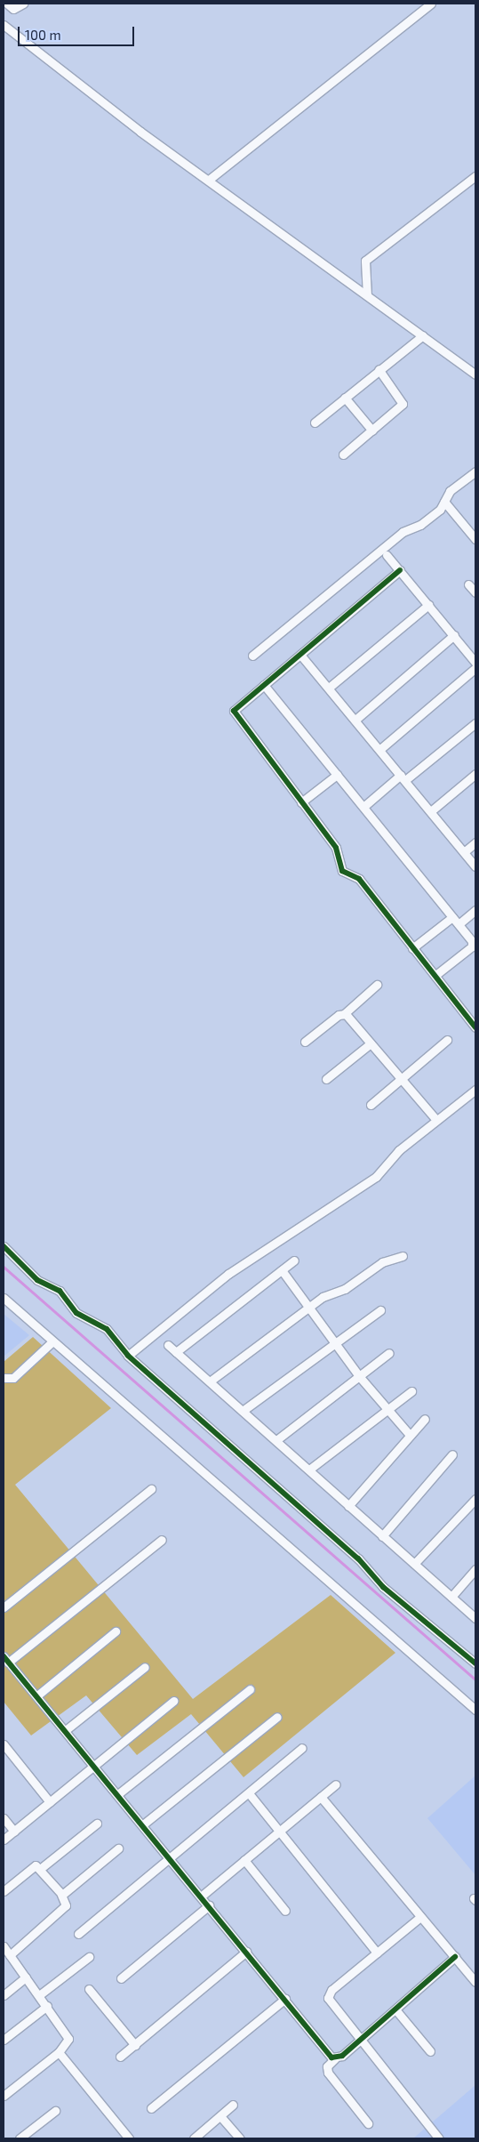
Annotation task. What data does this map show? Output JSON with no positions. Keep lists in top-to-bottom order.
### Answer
{
  "scale_bar": "100 m"
}
